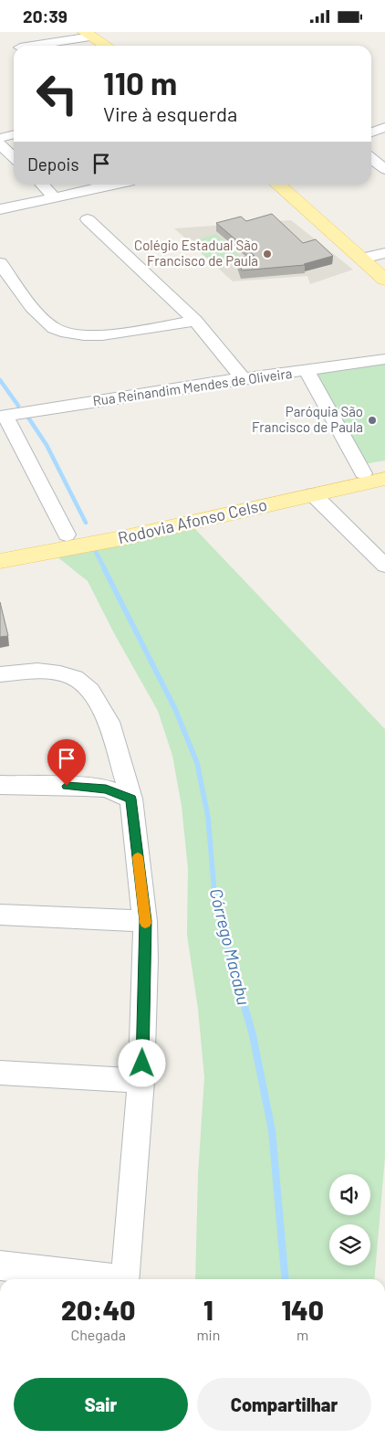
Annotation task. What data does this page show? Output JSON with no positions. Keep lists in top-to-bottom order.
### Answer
{
  "streets": {
    "main road": ["Rodovia Afonso Celso"],
    "street": ["Rua Reinandim Mendes de Oliveira"]
  },
  "water": ["Córrego Macabu"],
  "places": ["Colégio Estadual São Francisco de Paula", "Paróquia São Francisco de Paula"],
  "page": {
    "status": "20:39",
    "turn": ["110 m", "Vire à esquerda"],
    "then": "Depois",
    "eta": [
      "20:40",
      "Chegada",
      "1",
      "min",
      "140",
      "m"
    ],
    "buttons": ["Sair", "Compartilhar"]
  }
}
